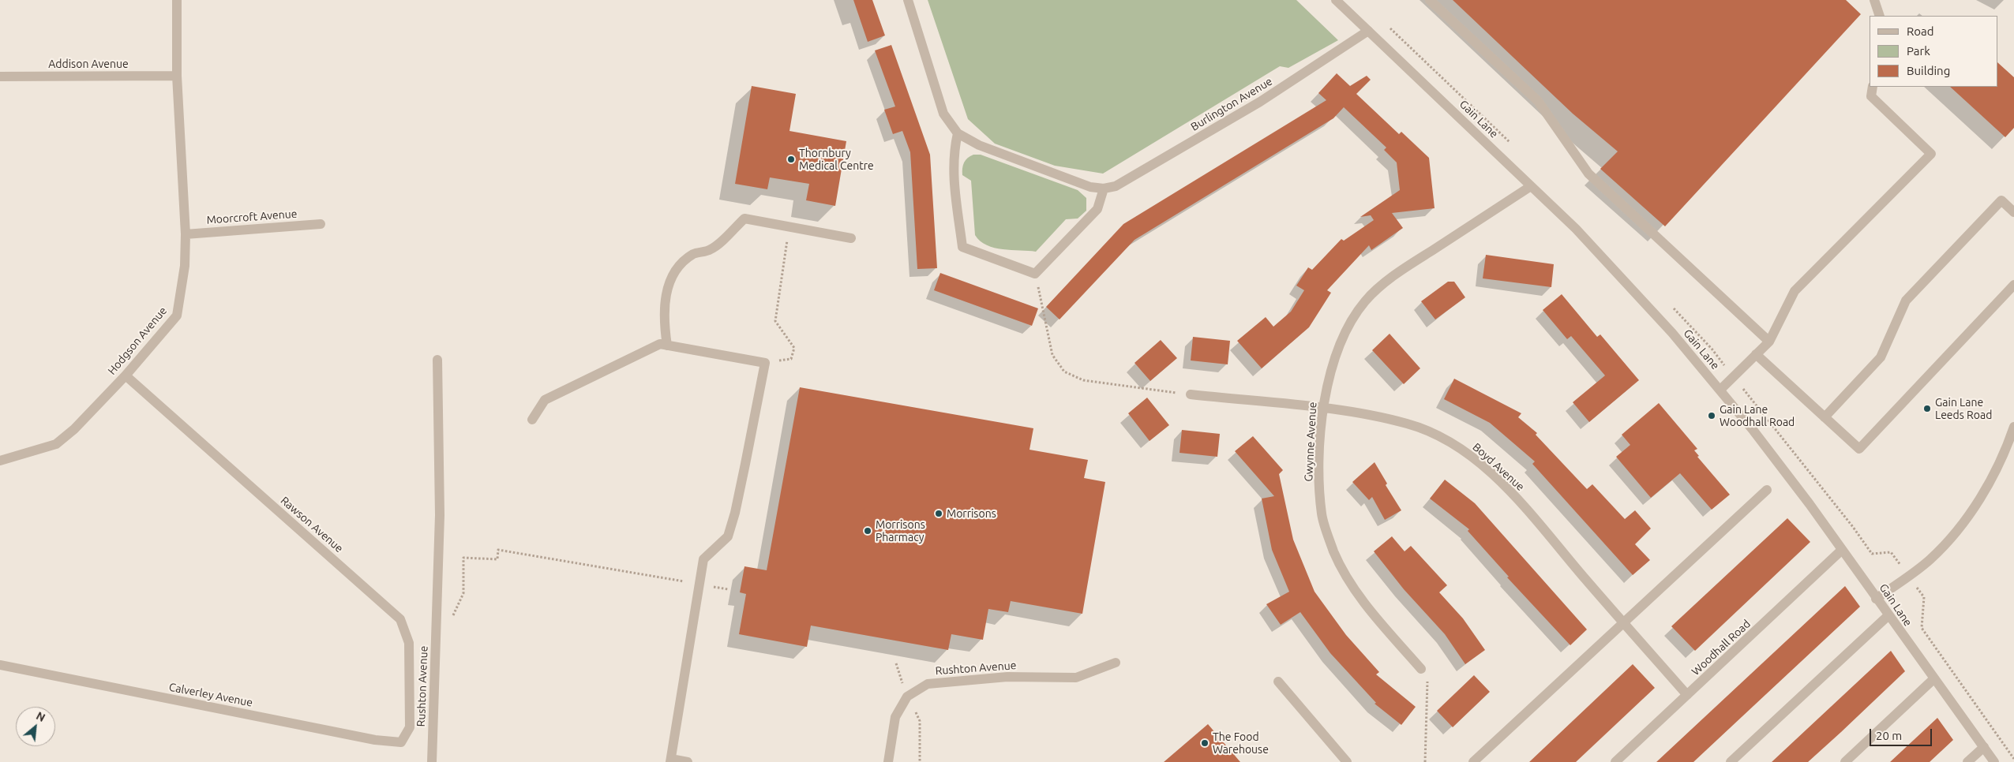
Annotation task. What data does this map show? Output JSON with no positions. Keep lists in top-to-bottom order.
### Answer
{
  "streets": {
    "street": [
      "Addison Avenue",
      "Burlington Avenue",
      "Gain Lane",
      "Moorcroft Avenue",
      "Hodgson Avenue",
      "Gwynne Avenue",
      "Boyd Avenue",
      "Rawson Avenue",
      "Woodhall Road",
      "Rushton Avenue",
      "Calverley Avenue"
    ]
  },
  "crossings": [
    ["Addison Avenue", "Hodgson Avenue"],
    ["Burlington Avenue", "Gain Lane"],
    ["Gain Lane", "Gwynne Avenue"],
    ["Gain Lane", "Woodhall Road"],
    ["Moorcroft Avenue", "Hodgson Avenue"],
    ["Hodgson Avenue", "Rawson Avenue"],
    ["Gwynne Avenue", "Boyd Avenue"],
    ["Boyd Avenue", "Woodhall Road"],
    ["Rawson Avenue", "Calverley Avenue"]
  ],
  "places": [
    "Thornbury Medical Centre",
    "Gain Lane Leeds Road",
    "Gain Lane Woodhall Road",
    "Morrisons",
    "Morrisons Pharmacy",
    "The Food Warehouse"
  ],
  "legend": ["Road", "Park", "Building"],
  "scale_bar": "20 m",
  "north": "top right"
}
